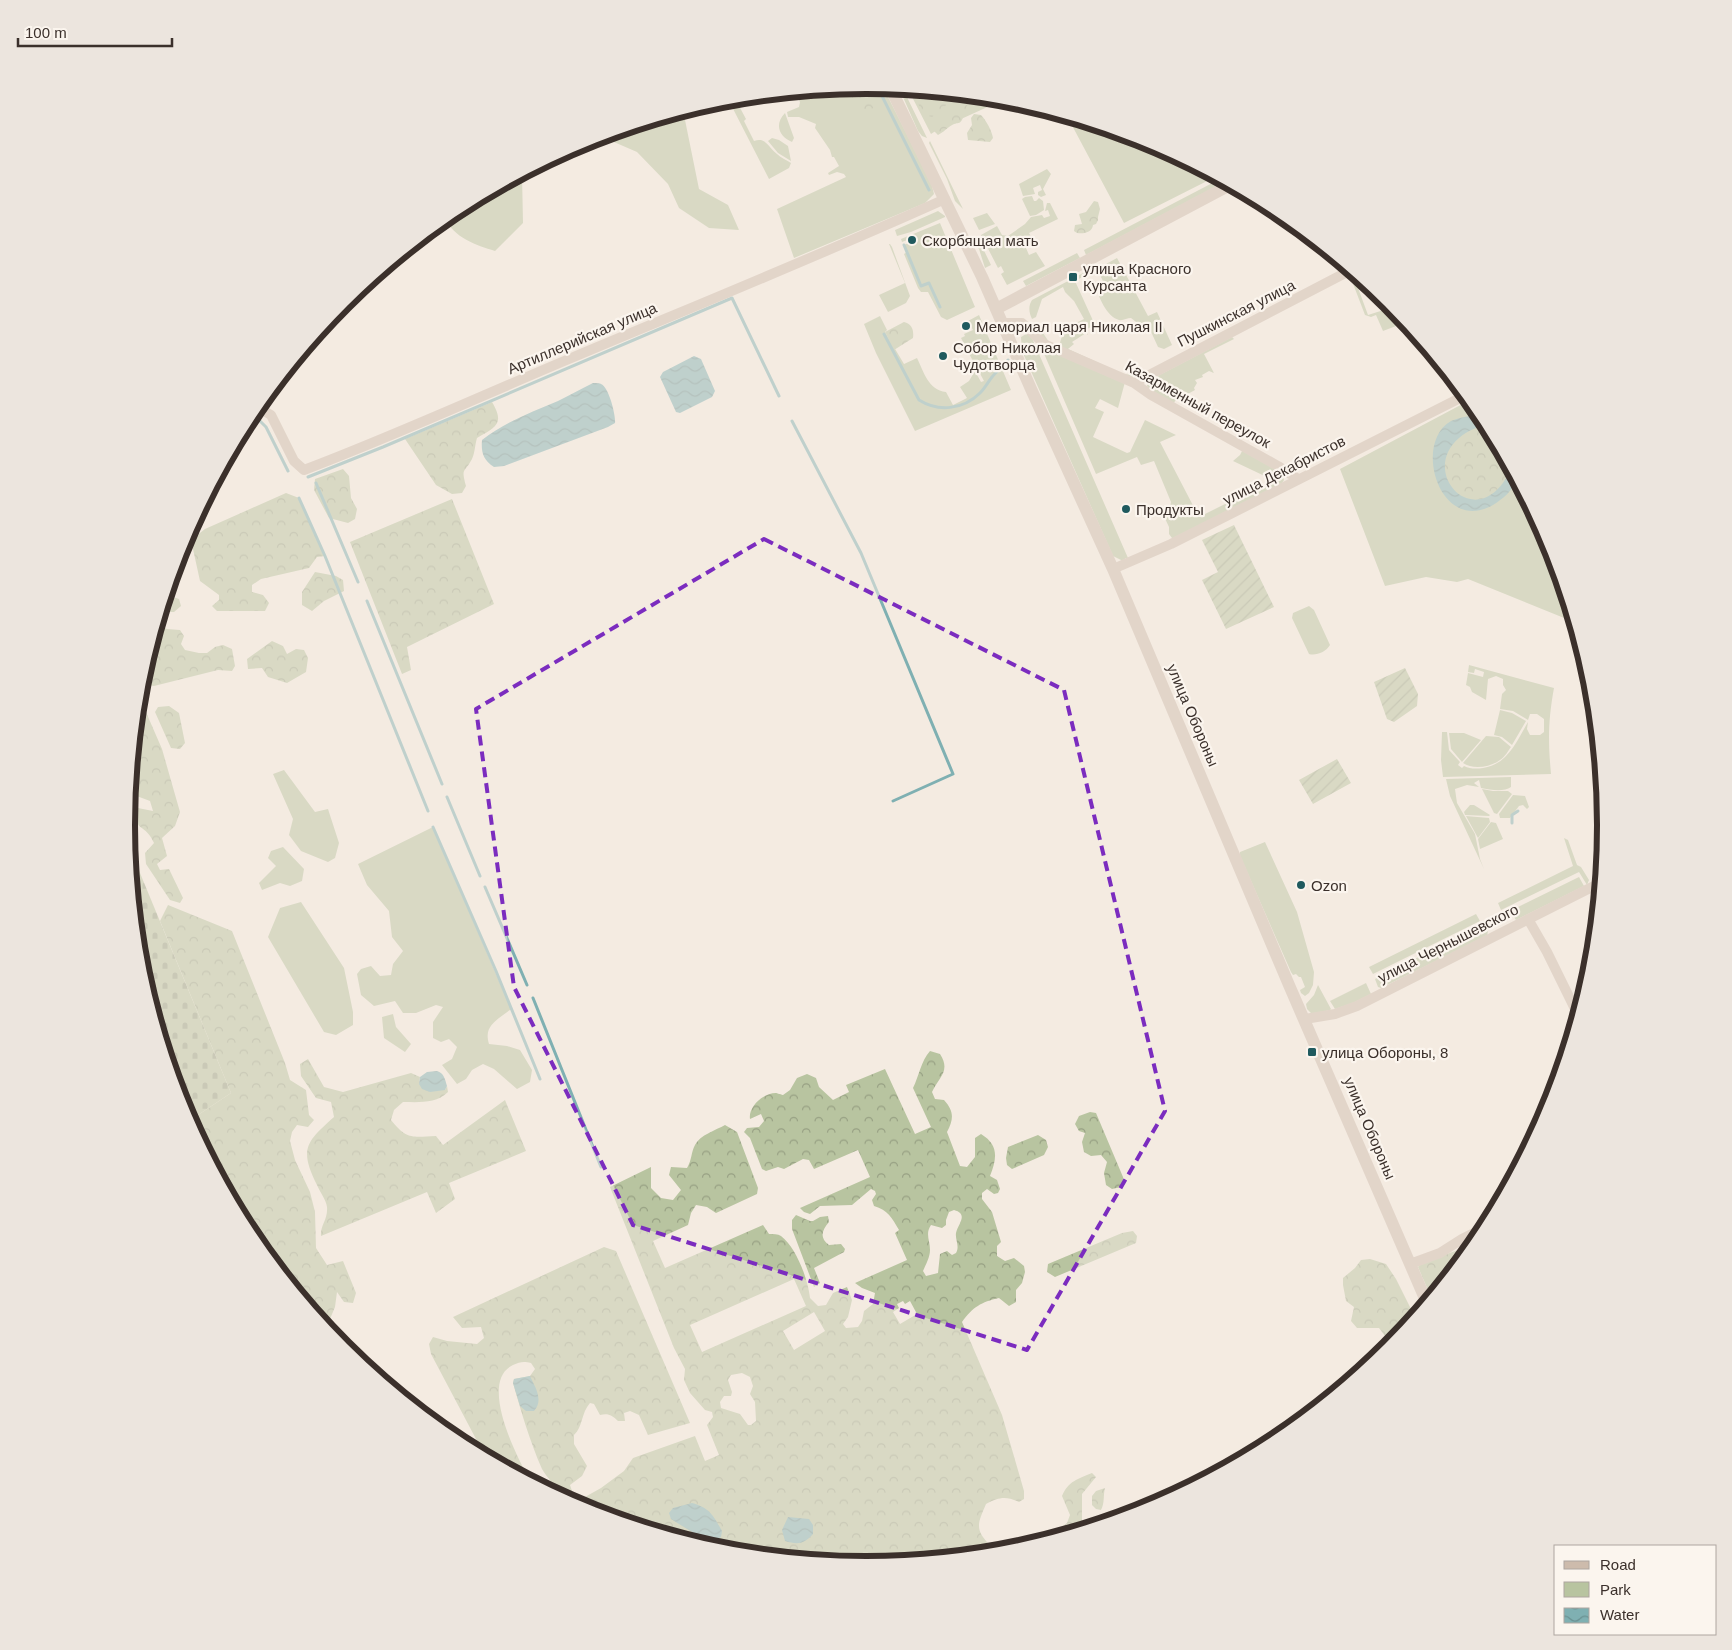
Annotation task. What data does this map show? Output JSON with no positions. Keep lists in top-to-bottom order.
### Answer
{
  "streets": {
    "street": [
      "Пушкинская улица",
      "Артиллерийская улица",
      "Казарменный переулок",
      "улица Декабристов",
      "улица Обороны",
      "улица Чернышевского"
    ]
  },
  "crossings": [
    ["Пушкинская улица", "Казарменный переулок"],
    ["Артиллерийская улица", "улица Обороны"],
    ["Казарменный переулок", "улица Декабристов"],
    ["Казарменный переулок", "улица Обороны"],
    ["улица Декабристов", "улица Обороны"],
    ["улица Обороны", "улица Чернышевского"]
  ],
  "places": {
    "other": [
      "Скорбящая мать",
      "Мемориал царя Николая II",
      "Собор Николая Чудотворца",
      "Продукты",
      "Ozon"
    ],
    "transit": ["улица Красного Курсанта", "улица Обороны, 8"]
  },
  "legend": ["Road", "Park", "Water"],
  "scale_bar": "100 m"
}
